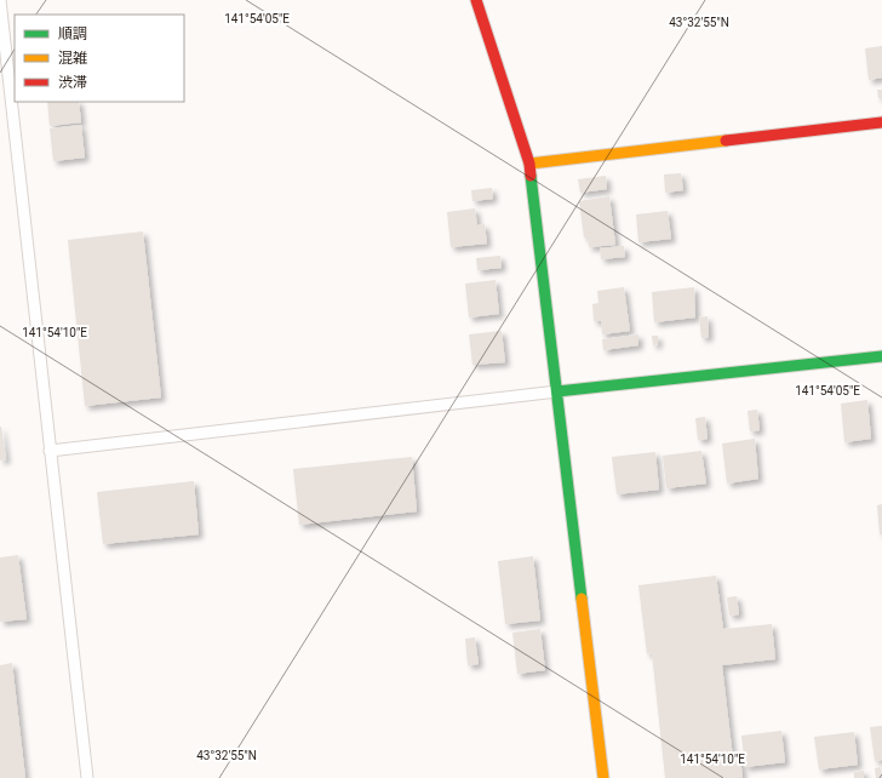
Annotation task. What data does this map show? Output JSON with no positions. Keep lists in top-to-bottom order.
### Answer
{
  "legend": ["順調", "混雑", "渋滞"],
  "coordinates": ["141°54'05\"E", "43°32'55\"N", "141°54'10\"E"]
}
